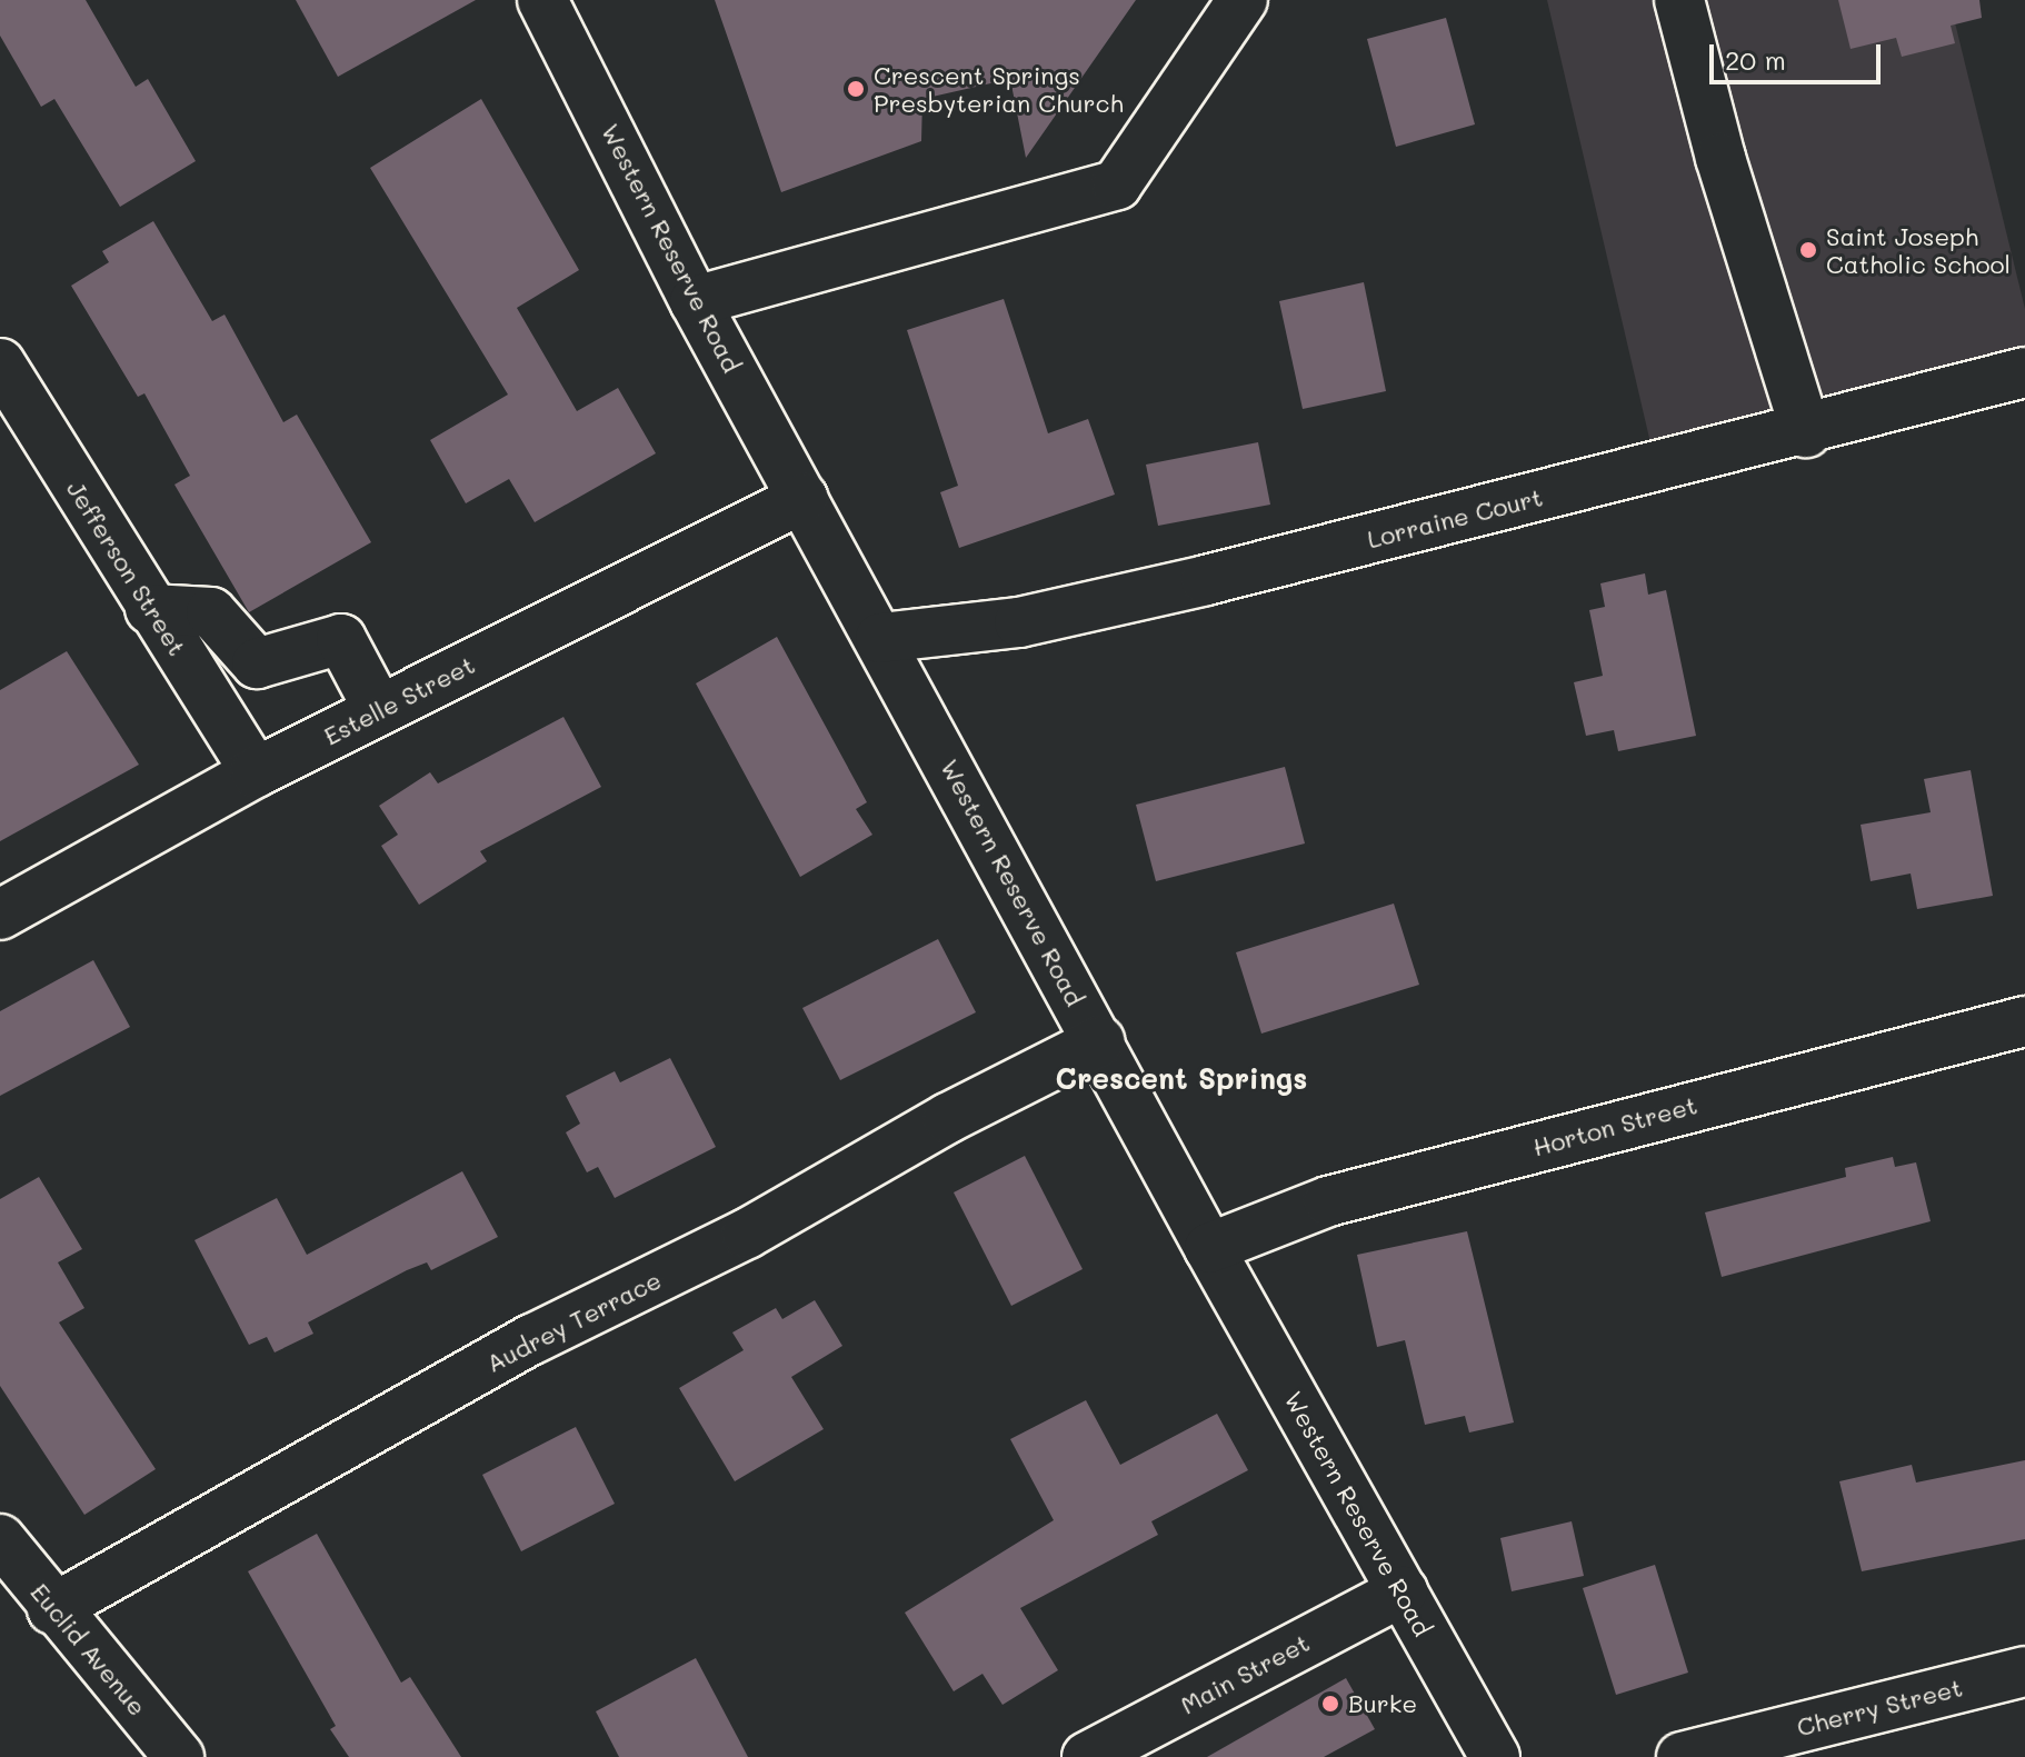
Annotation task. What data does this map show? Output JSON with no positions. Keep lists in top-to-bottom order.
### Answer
{
  "streets": {
    "street": [
      "Western Reserve Road",
      "Lorraine Court",
      "Jefferson Street",
      "Estelle Street",
      "Horton Street",
      "Audrey Terrace",
      "Euclid Avenue",
      "Main Street",
      "Cherry Street"
    ]
  },
  "crossings": [
    ["Western Reserve Road", "Lorraine Court"],
    ["Western Reserve Road", "Estelle Street"],
    ["Western Reserve Road", "Horton Street"],
    ["Western Reserve Road", "Audrey Terrace"],
    ["Western Reserve Road", "Main Street"],
    ["Jefferson Street", "Estelle Street"],
    ["Audrey Terrace", "Euclid Avenue"]
  ],
  "districts": ["Crescent Springs"],
  "places": ["Crescent Springs Presbyterian Church", "Saint Joseph Catholic School", "Burke"],
  "scale_bar": "20 m"
}
